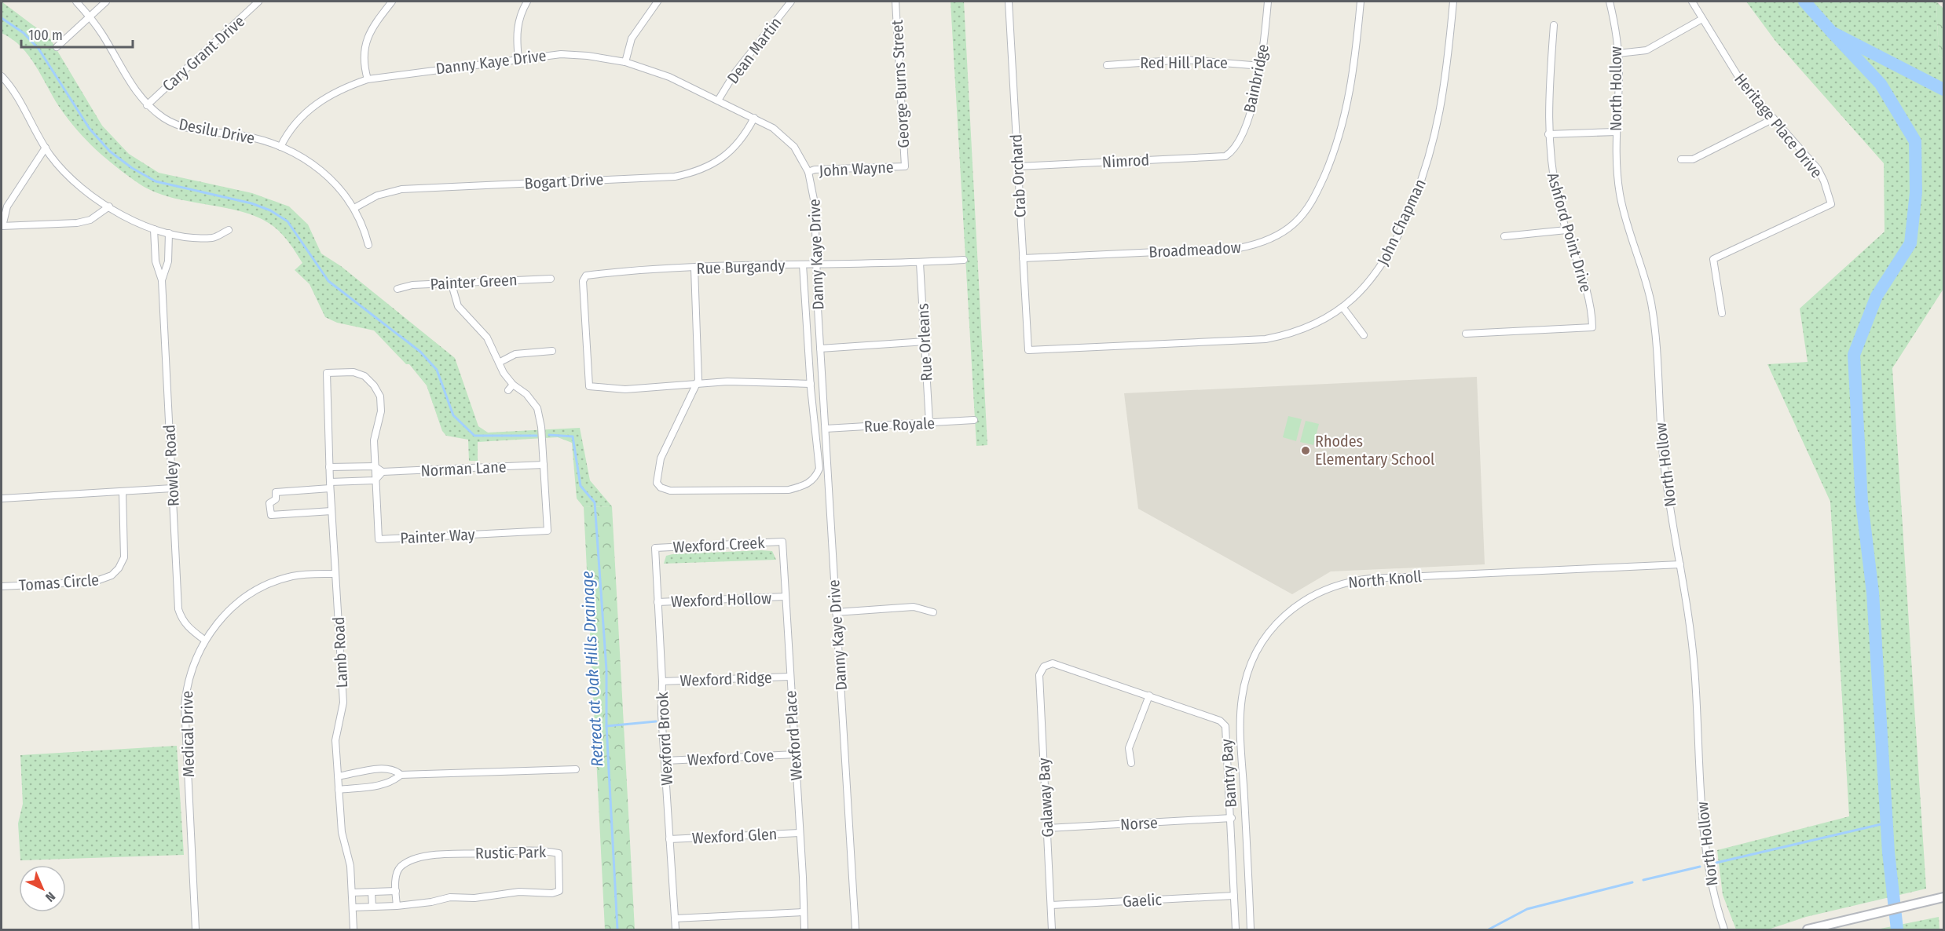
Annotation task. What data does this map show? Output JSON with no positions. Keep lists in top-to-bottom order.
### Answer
{
  "streets": {
    "street": [
      "Dean Martin",
      "Cary Grant Drive",
      "Danny Kaye Drive",
      "Red Hill Place",
      "Bainbridge",
      "George Burns Street",
      "North Hollow",
      "Heritage Place Drive",
      "Desilu Drive",
      "Nimrod",
      "John Wayne",
      "Crab Orchard",
      "Bogart Drive",
      "John Chapman",
      "Ashford Point Drive",
      "Broadmeadow",
      "Rue Burgandy",
      "Painter Green",
      "Rue Orleans",
      "Rue Royale",
      "Rowley Road",
      "Norman Lane",
      "Painter Way",
      "Wexford Creek",
      "North Knoll",
      "Tomas Circle",
      "Wexford Hollow",
      "Lamb Road",
      "Wexford Ridge",
      "Medical Drive",
      "Wexford Place",
      "Wexford Brook",
      "Wexford Cove",
      "Bantry Bay",
      "Galaway Bay",
      "Norse",
      "Wexford Glen",
      "Rustic Park",
      "Gaelic"
    ]
  },
  "crossings": [
    ["Dean Martin", "Danny Kaye Drive"],
    ["Cary Grant Drive", "Desilu Drive"],
    ["Danny Kaye Drive", "Desilu Drive"],
    ["Danny Kaye Drive", "John Wayne"],
    ["Danny Kaye Drive", "Bogart Drive"],
    ["Danny Kaye Drive", "Rue Burgandy"],
    ["Danny Kaye Drive", "Rue Royale"],
    ["Red Hill Place", "Bainbridge"],
    ["Bainbridge", "Nimrod"],
    ["George Burns Street", "John Wayne"],
    ["North Hollow", "North Knoll"],
    ["Desilu Drive", "Bogart Drive"],
    ["Nimrod", "Crab Orchard"],
    ["Crab Orchard", "John Chapman"],
    ["Crab Orchard", "Broadmeadow"],
    ["Rue Burgandy", "Rue Orleans"],
    ["Painter Green", "Painter Way"],
    ["Rue Orleans", "Rue Royale"],
    ["Rowley Road", "Medical Drive"],
    ["Norman Lane", "Painter Way"],
    ["Painter Way", "Lamb Road"],
    ["Wexford Creek", "Wexford Place"],
    ["Wexford Creek", "Wexford Brook"],
    ["Wexford Hollow", "Wexford Place"],
    ["Wexford Hollow", "Wexford Brook"],
    ["Lamb Road", "Medical Drive"],
    ["Lamb Road", "Rustic Park"],
    ["Wexford Ridge", "Wexford Place"],
    ["Wexford Ridge", "Wexford Brook"],
    ["Wexford Place", "Wexford Cove"],
    ["Wexford Place", "Wexford Glen"],
    ["Wexford Brook", "Wexford Cove"],
    ["Wexford Brook", "Wexford Glen"],
    ["Bantry Bay", "Galaway Bay"],
    ["Bantry Bay", "Norse"],
    ["Bantry Bay", "Gaelic"],
    ["Galaway Bay", "Norse"],
    ["Galaway Bay", "Gaelic"]
  ],
  "water": ["Retreat at Oak Hills Drainage"],
  "places": ["Rhodes Elementary School"],
  "scale_bar": "100 m",
  "north": "bottom right"
}
